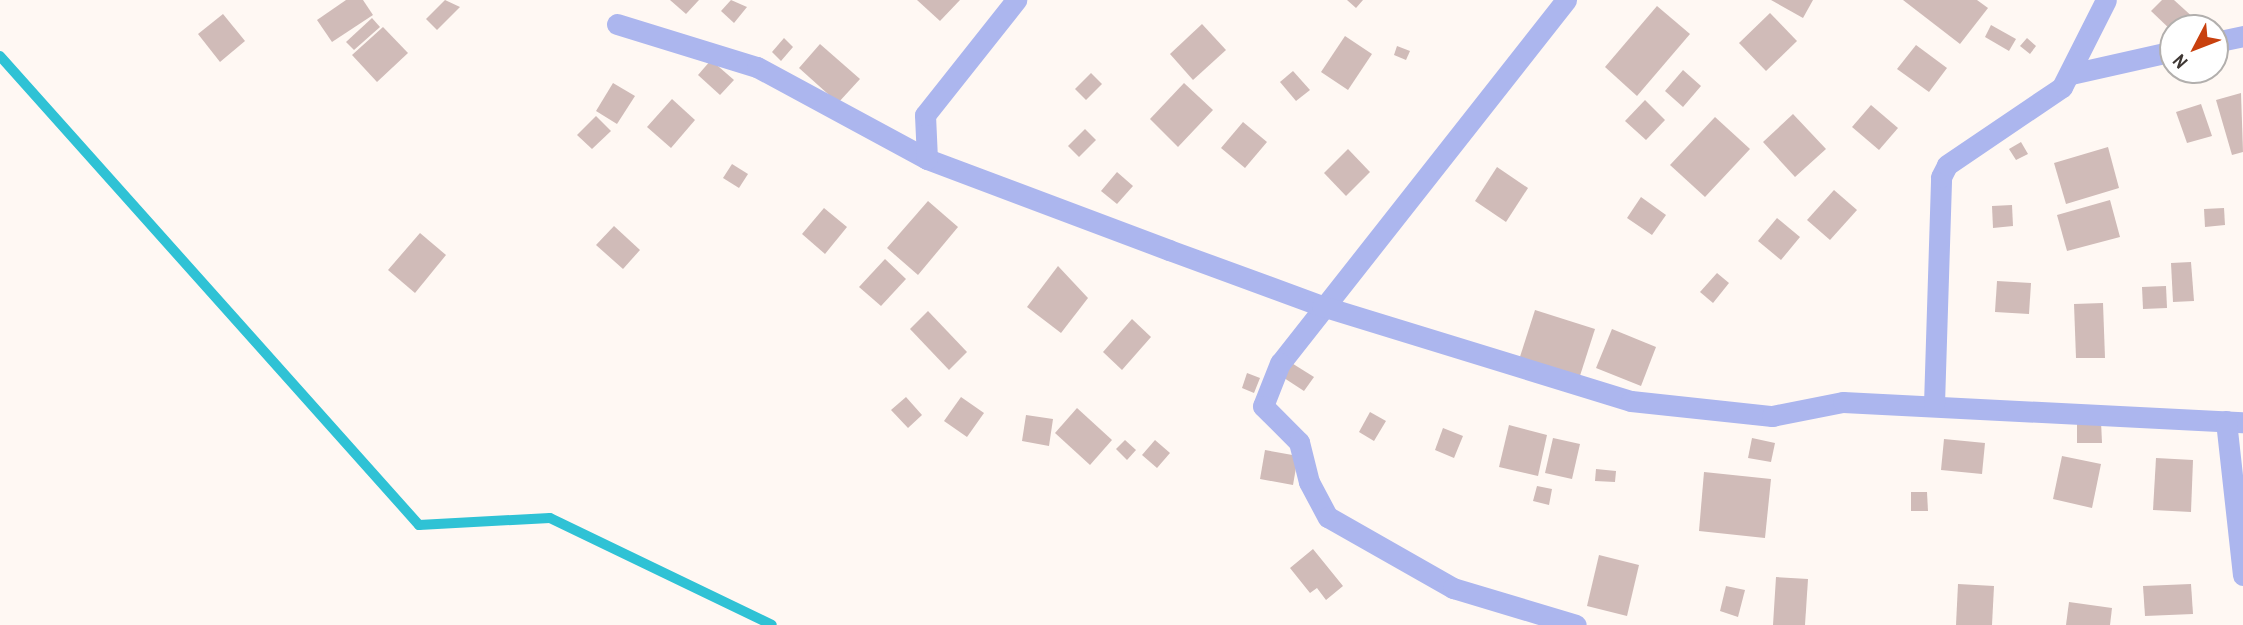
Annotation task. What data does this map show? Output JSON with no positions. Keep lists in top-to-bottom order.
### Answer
{
  "north": "bottom left"
}
